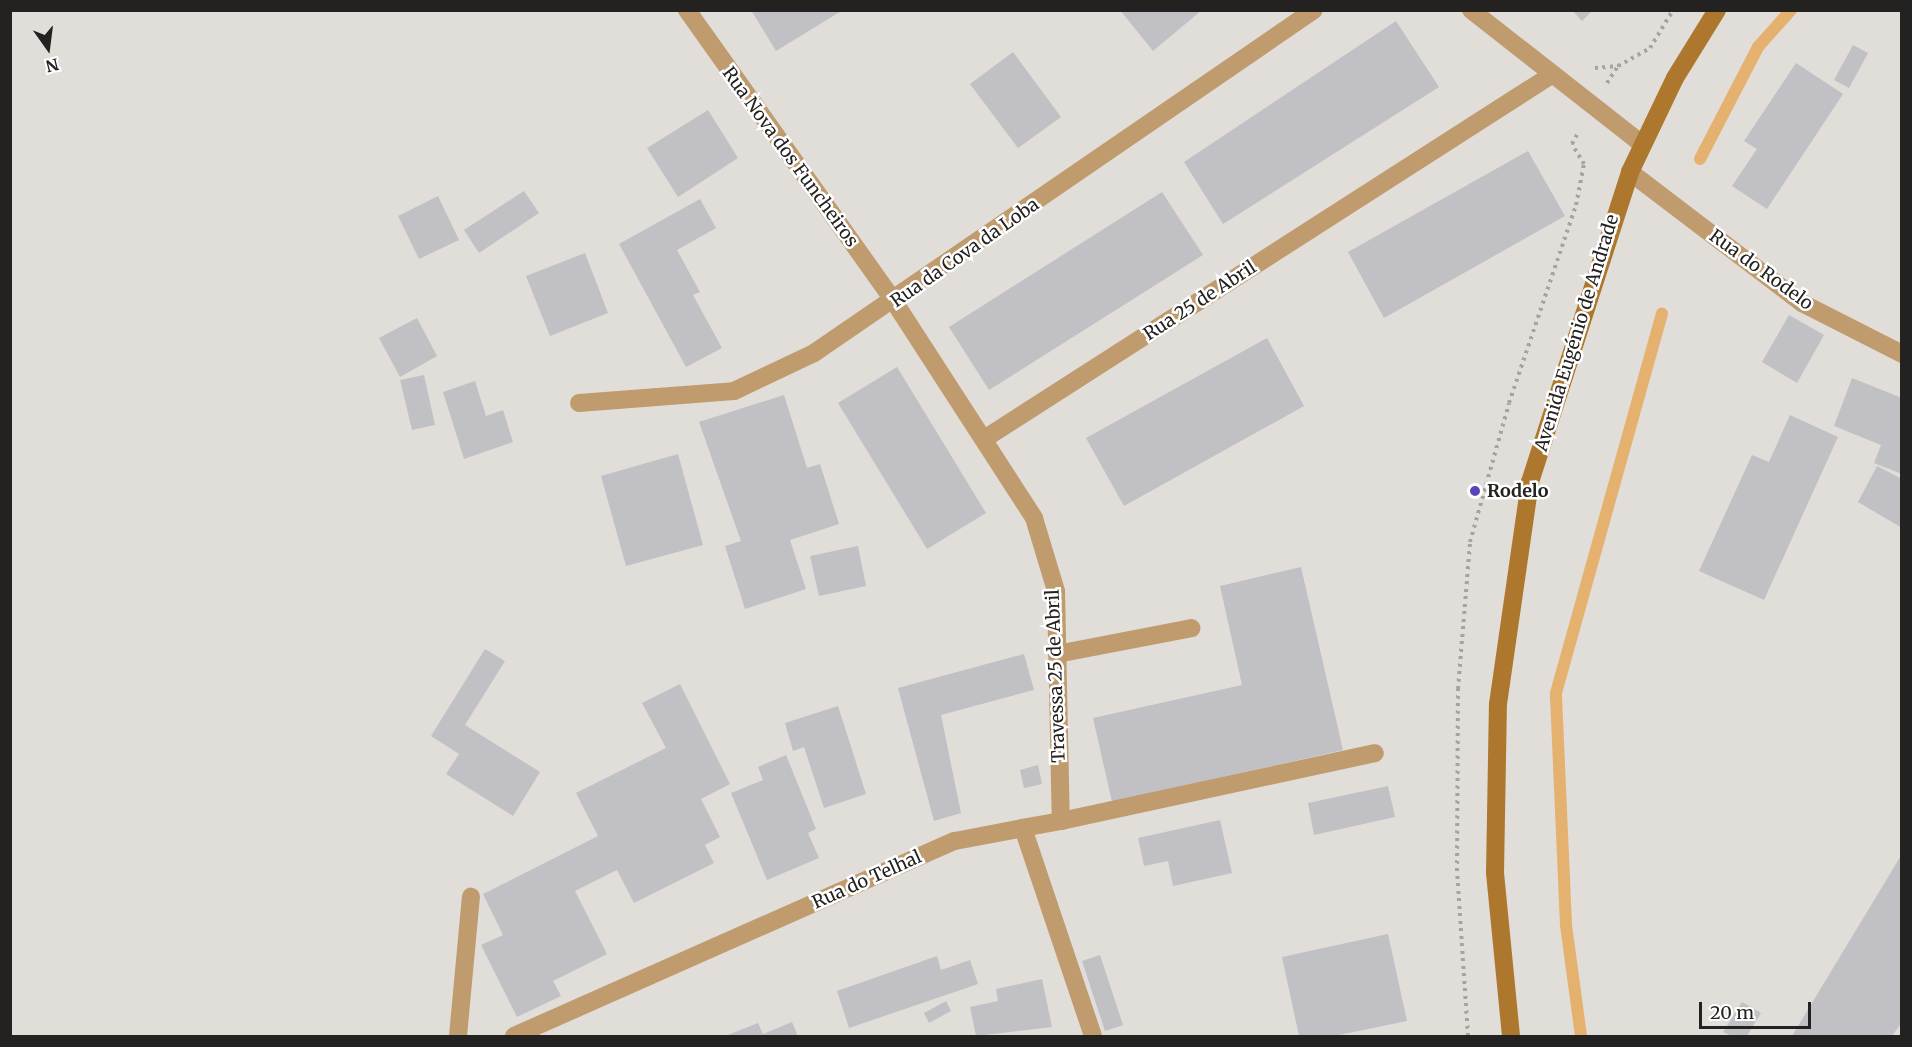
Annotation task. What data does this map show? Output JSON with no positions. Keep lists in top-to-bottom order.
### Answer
{
  "streets": {
    "main road": ["Avenida Eugénio de Andrade"],
    "street": [
      "Rua Nova dos Funcheiros",
      "Rua da Cova da Loba",
      "Rua do Rodelo",
      "Rua 25 de Abril",
      "Travessa 25 de Abril",
      "Rua do Telhal"
    ]
  },
  "crossings": [
    ["Rua Nova dos Funcheiros", "Rua da Cova da Loba"],
    ["Rua do Rodelo", "Avenida Eugénio de Andrade"],
    ["Rua 25 de Abril", "Travessa 25 de Abril"]
  ],
  "places": ["Rodelo"],
  "scale_bar": "20 m",
  "north": "bottom"
}
